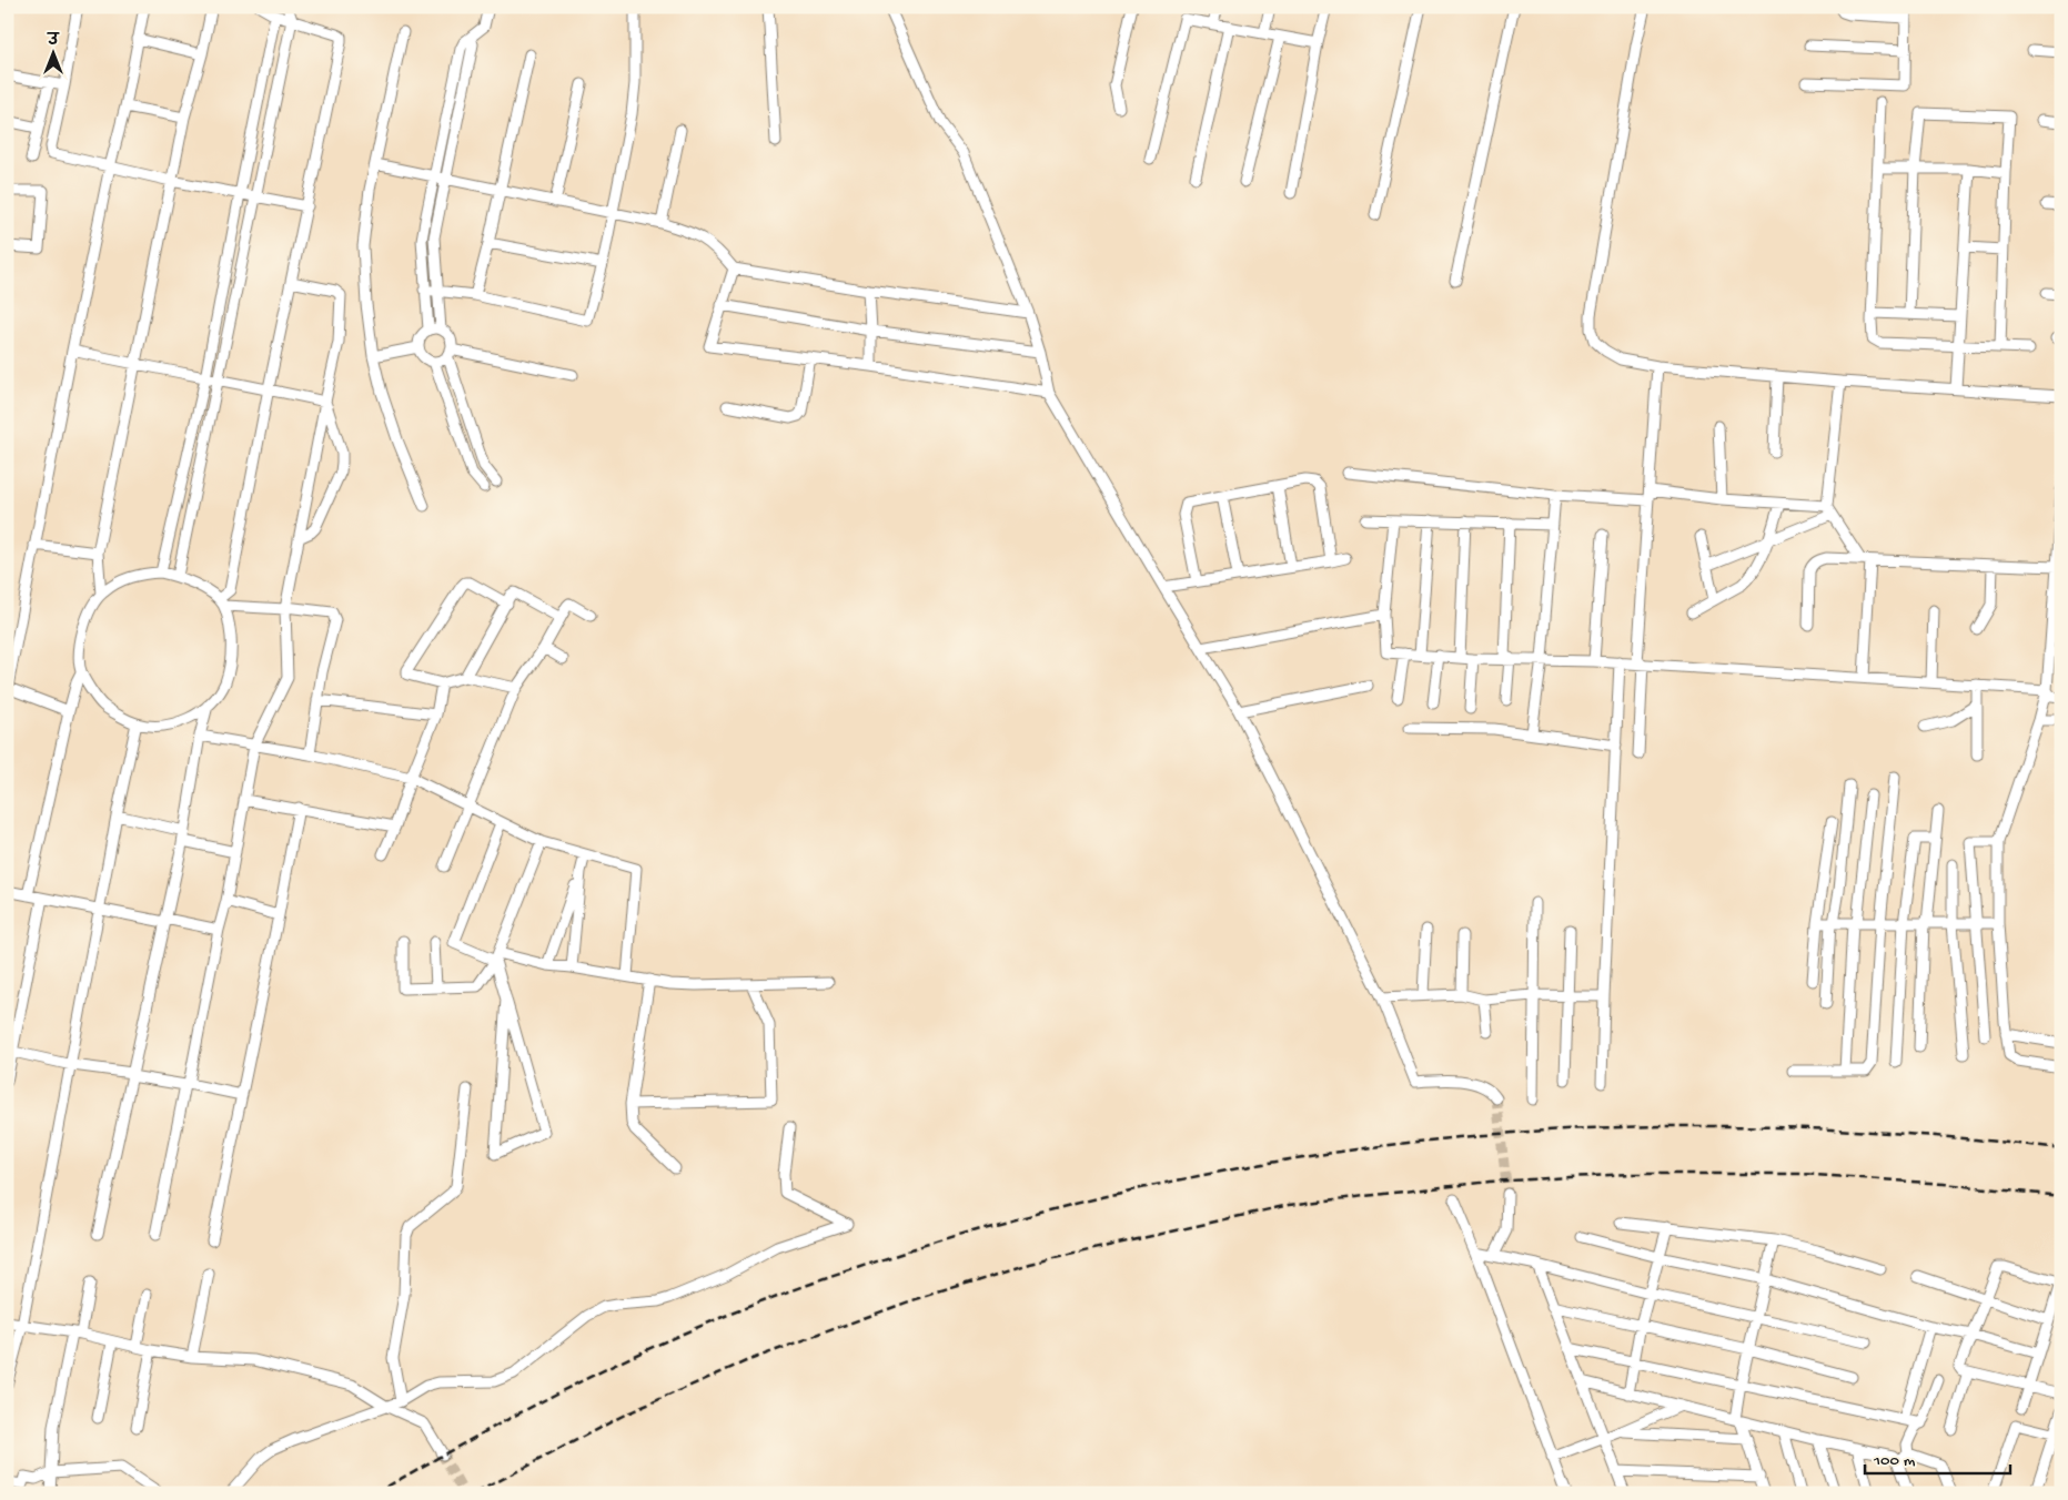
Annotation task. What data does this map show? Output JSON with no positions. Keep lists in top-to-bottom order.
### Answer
{
  "scale_bar": "100 m",
  "north": "top"
}
